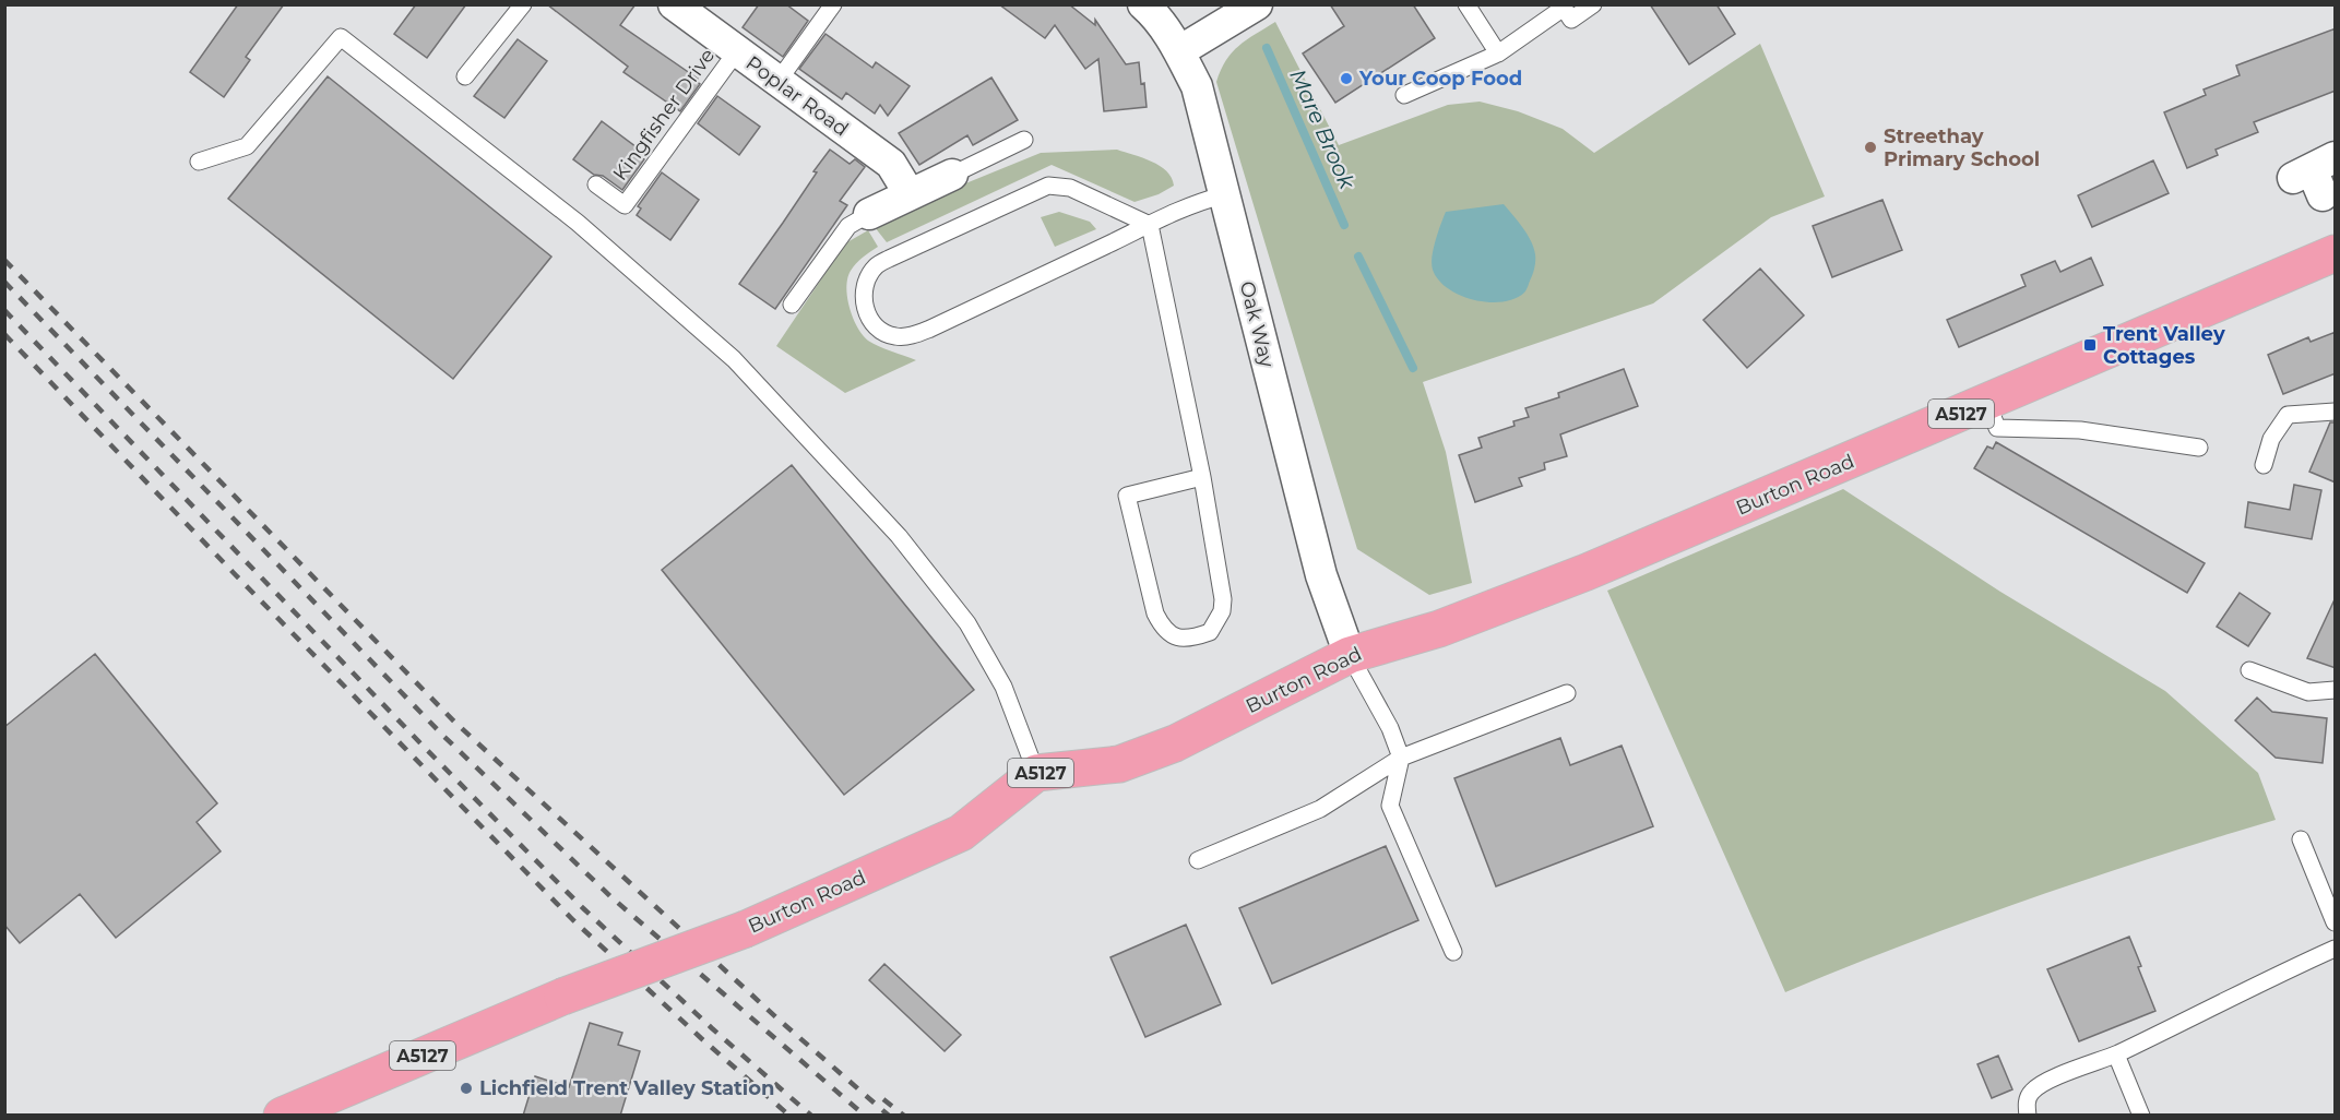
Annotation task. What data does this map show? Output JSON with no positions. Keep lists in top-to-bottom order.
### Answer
{
  "streets": {
    "highway": ["A5127", "Burton Road"],
    "street": ["Poplar Road", "Oak Way"],
    "lane": ["Kingfisher Drive"]
  },
  "crossings": [
    ["Poplar Road", "Kingfisher Drive"],
    ["Oak Way", "Burton Road"]
  ],
  "water": ["Mare Brook"],
  "places": {
    "other": ["Your Coop Food", "Streethay Primary School", "Lichfield Trent Valley Station"],
    "transit": ["Trent Valley Cottages"]
  }
}
